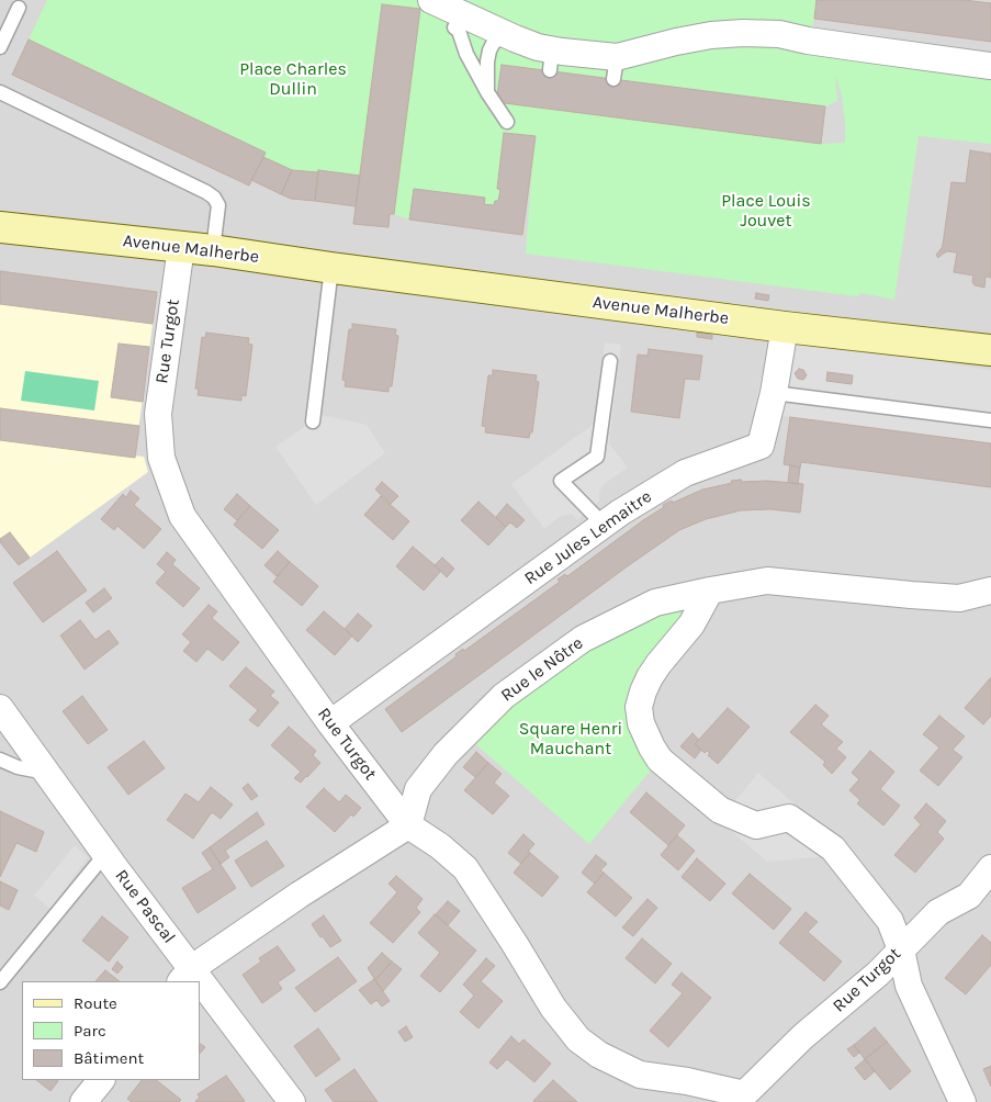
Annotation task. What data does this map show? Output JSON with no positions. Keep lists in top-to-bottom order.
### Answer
{
  "streets": {
    "street": [
      "Avenue Malherbe",
      "Rue Turgot",
      "Rue Jules Lemaitre",
      "Rue le Nôtre",
      "Rue Pascal"
    ]
  },
  "crossings": [
    ["Avenue Malherbe", "Rue Turgot"],
    ["Avenue Malherbe", "Rue Jules Lemaitre"],
    ["Rue Turgot", "Rue Jules Lemaitre"],
    ["Rue Turgot", "Rue le Nôtre"]
  ],
  "parks": ["Place Charles Dullin", "Place Louis Jouvet", "Square Henri Mauchant"],
  "legend": ["Route", "Parc", "Bâtiment"]
}
